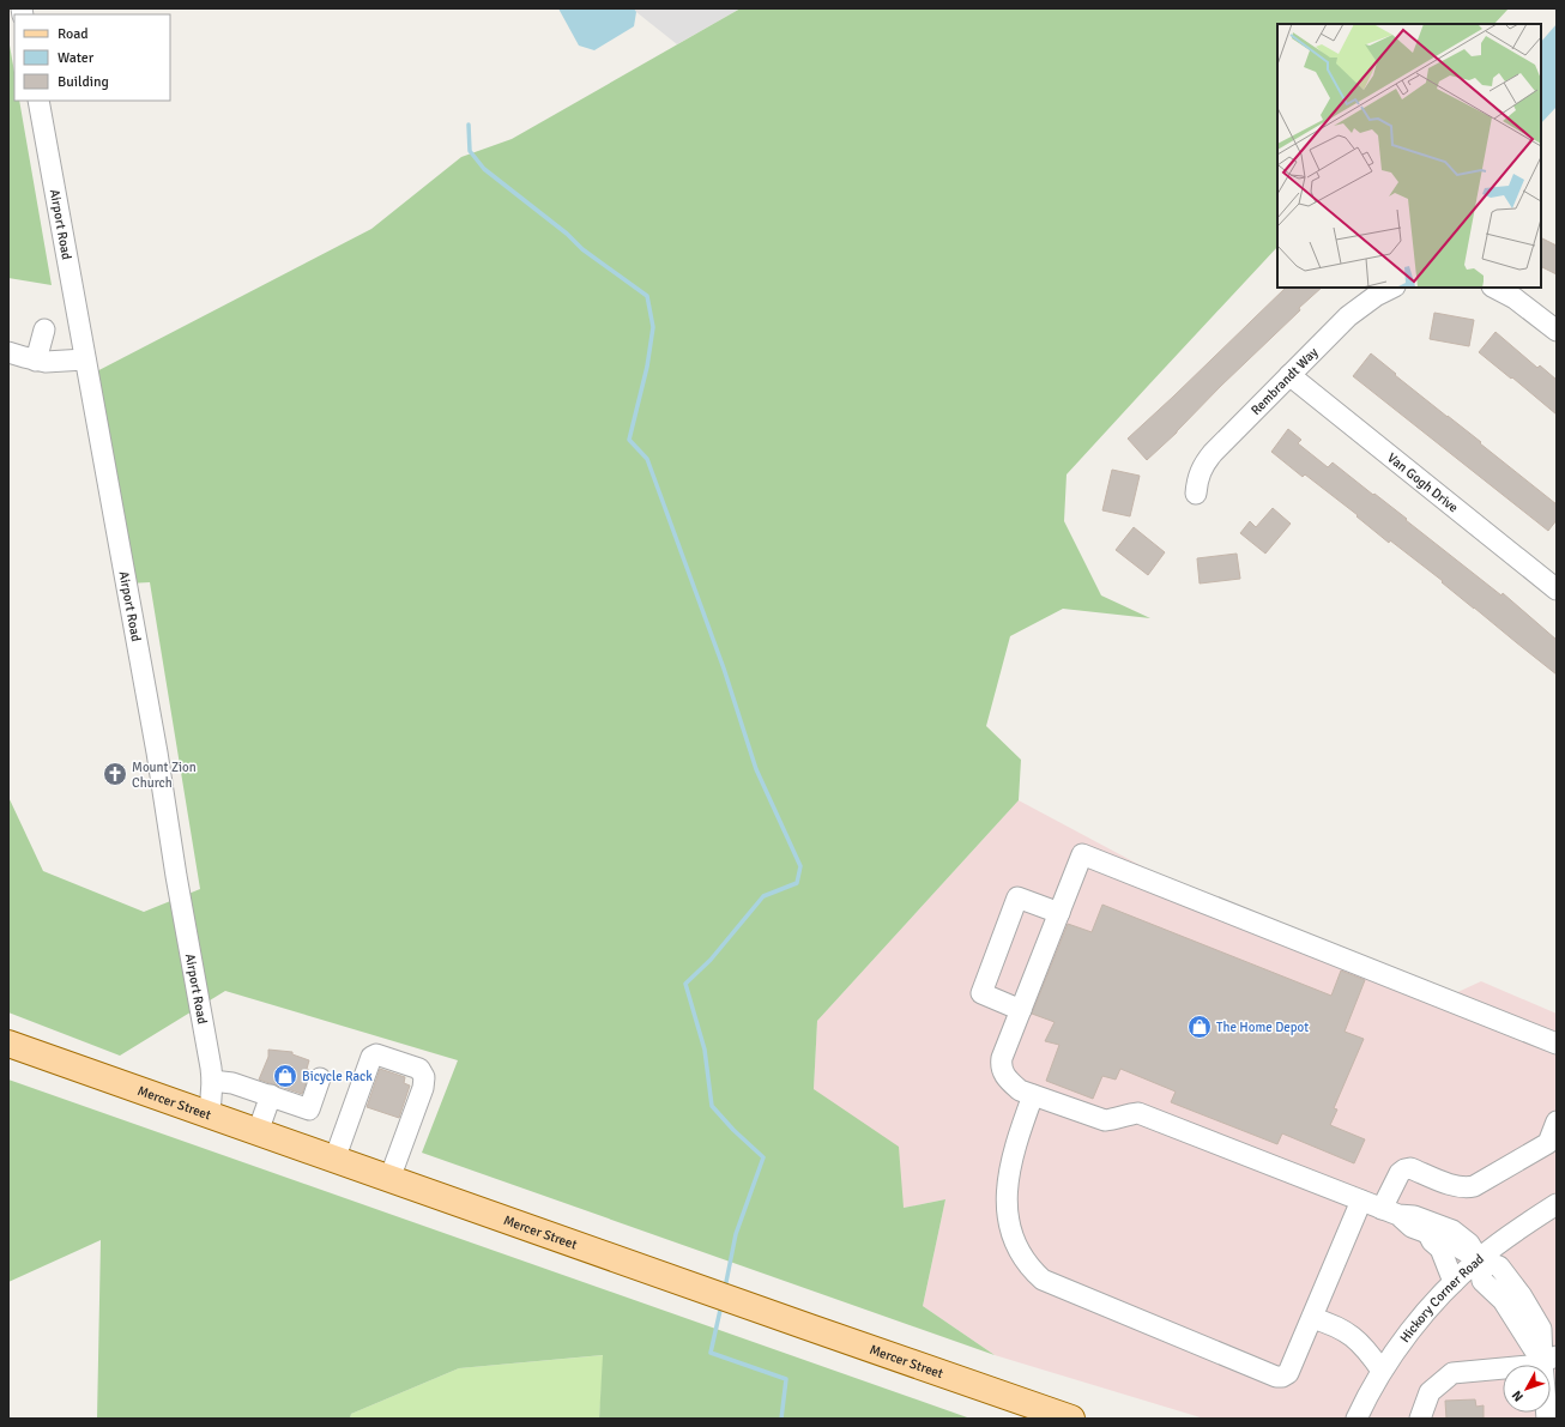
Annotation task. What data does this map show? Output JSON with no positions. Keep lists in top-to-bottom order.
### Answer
{
  "streets": {
    "main road": ["Mercer Street"],
    "street": [
      "Airport Road",
      "Rembrandt Way",
      "Van Gogh Drive",
      "Hickory Corner Road"
    ]
  },
  "crossings": [
    ["Airport Road", "Mercer Street"],
    ["Rembrandt Way", "Van Gogh Drive"]
  ],
  "places": {
    "church": ["Mount Zion Church"],
    "shop": ["The Home Depot", "Bicycle Rack"]
  },
  "legend": ["Road", "Water", "Building"],
  "north": "bottom left"
}
